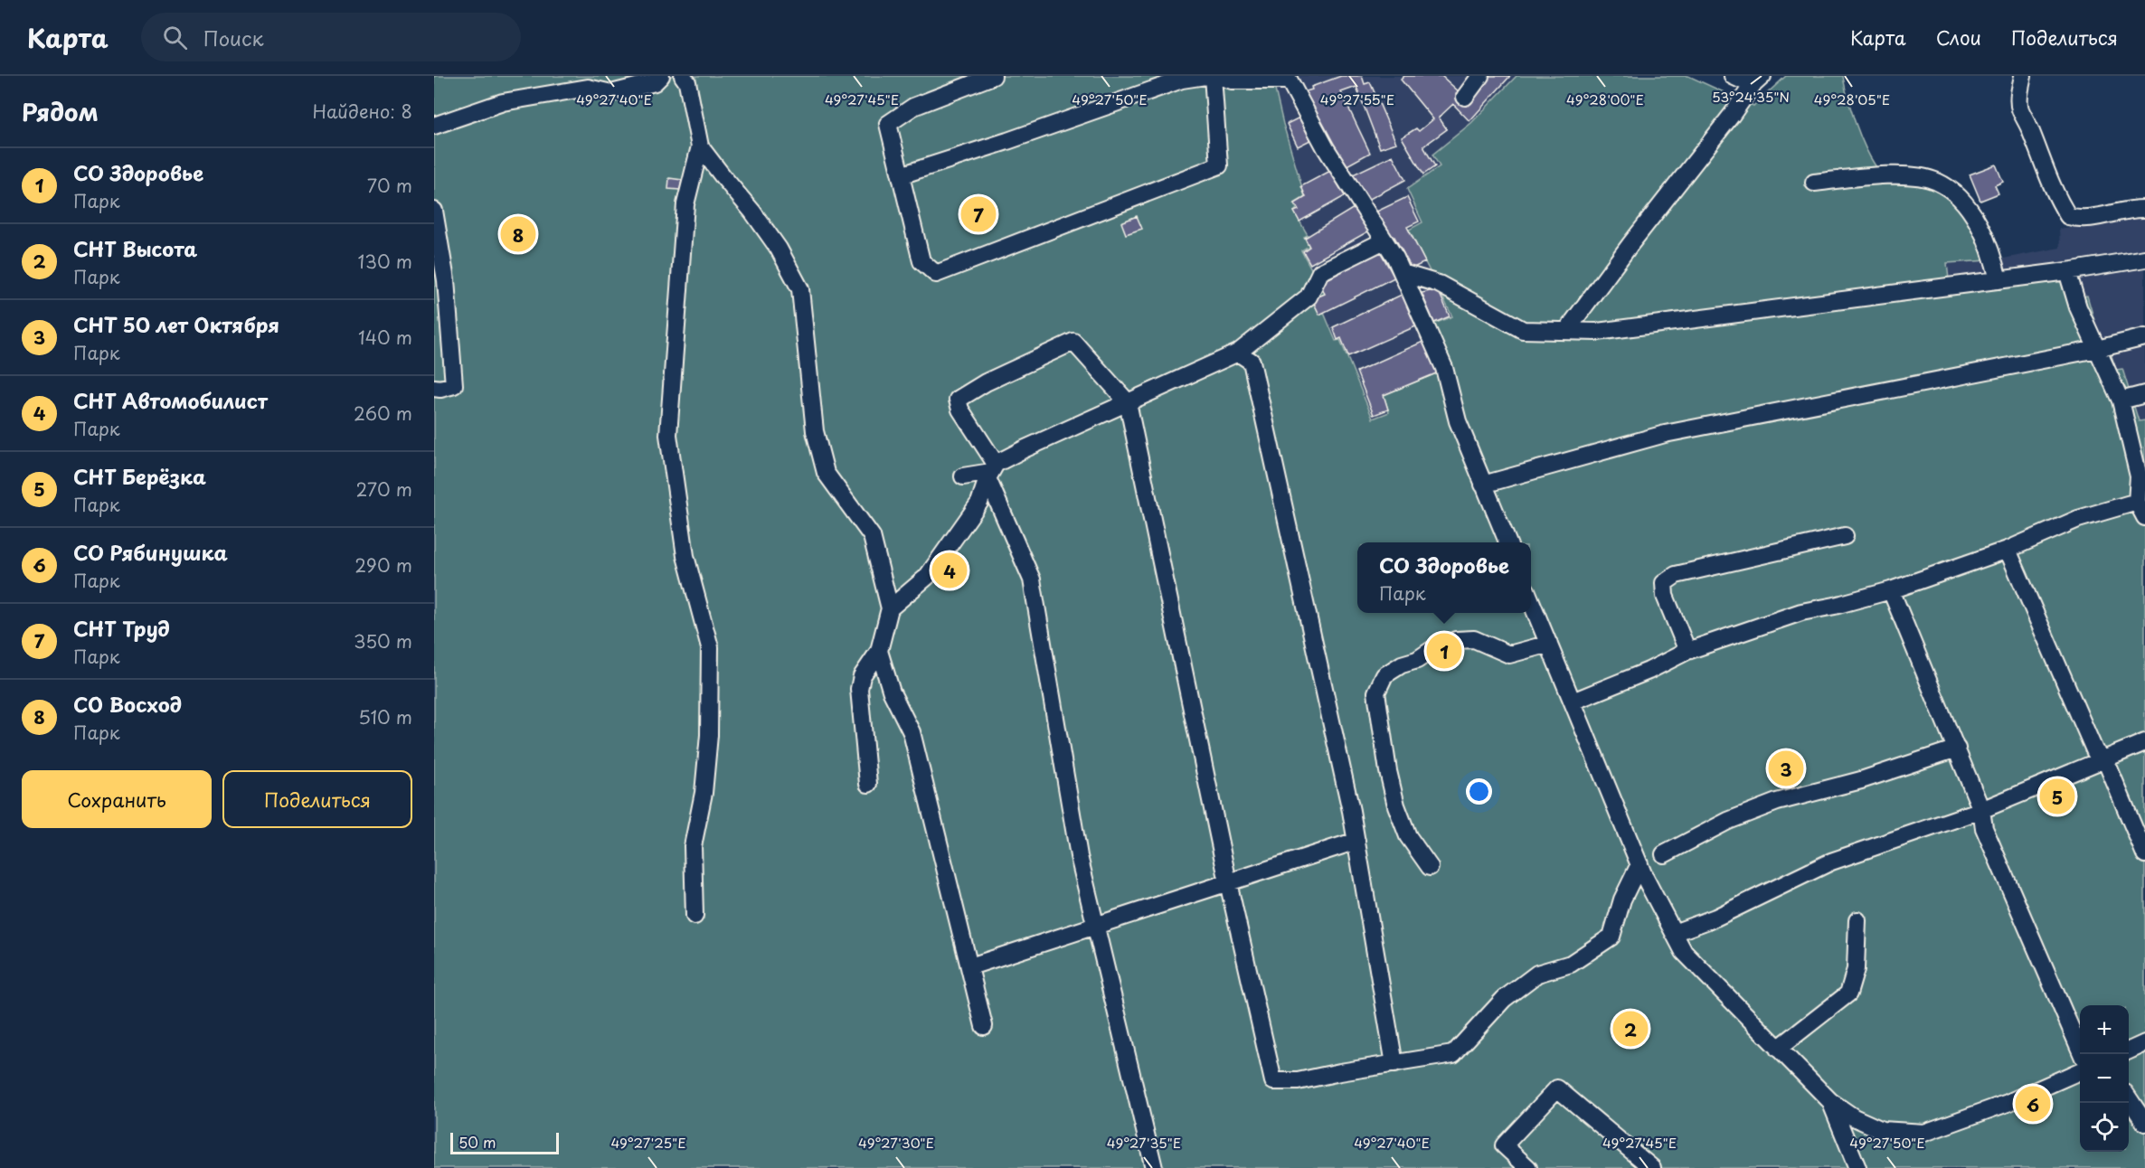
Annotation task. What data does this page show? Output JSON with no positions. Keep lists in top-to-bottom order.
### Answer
{
  "scale_bar": "50 m",
  "page": {
    "header": "Карта",
    "search": "Поиск",
    "nav": ["Карта", "Слои", "Поделиться"],
    "heading": ["Рядом", "Найдено: 8"],
    "list": [
      {
        "mark": "1",
        "name": "СО Здоровье",
        "note": "Парк",
        "value": "70 m"
      },
      {
        "mark": "2",
        "name": "СНТ Высота",
        "note": "Парк",
        "value": "130 m"
      },
      {
        "mark": "3",
        "name": "СНТ 50 лет Октября",
        "note": "Парк",
        "value": "140 m"
      },
      {
        "mark": "4",
        "name": "СНТ Автомобилист",
        "note": "Парк",
        "value": "260 m"
      },
      {
        "mark": "5",
        "name": "СНТ Берёзка",
        "note": "Парк",
        "value": "270 m"
      },
      {
        "mark": "6",
        "name": "СО Рябинушка",
        "note": "Парк",
        "value": "290 m"
      },
      {
        "mark": "7",
        "name": "СНТ Труд",
        "note": "Парк",
        "value": "350 m"
      },
      {
        "mark": "8",
        "name": "СО Восход",
        "note": "Парк",
        "value": "510 m"
      }
    ],
    "pins": [
      "7",
      "8",
      "4",
      "1",
      "3",
      "5",
      "2",
      "6"
    ],
    "popup": ["СО Здоровье", "Парк"],
    "buttons": ["Сохранить", "Поделиться"],
    "map_buttons": ["+", "−"],
    "scale": "50 m"
  },
  "coordinates": [
    "53°24'35\"N",
    "49°27'40\"E",
    "49°27'45\"E",
    "49°27'50\"E",
    "49°27'55\"E",
    "49°28'00\"E",
    "49°28'05\"E",
    "49°27'25\"E",
    "49°27'30\"E",
    "49°27'35\"E"
  ]
}
